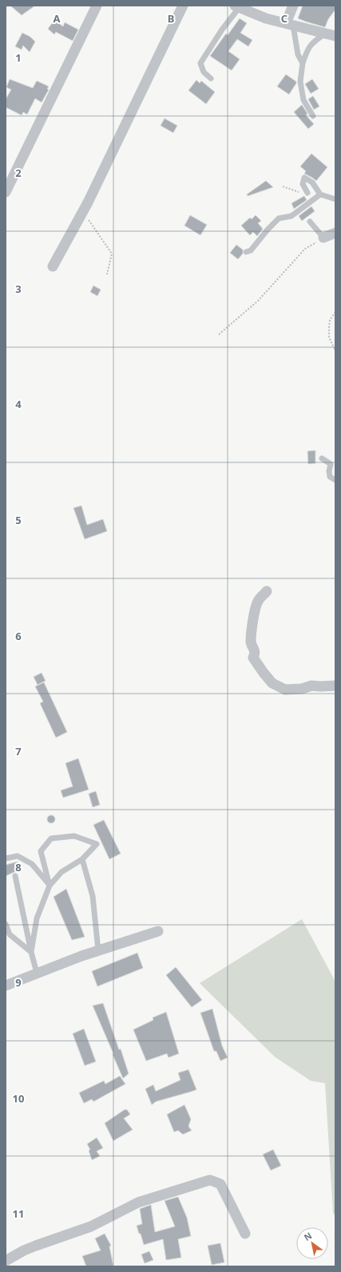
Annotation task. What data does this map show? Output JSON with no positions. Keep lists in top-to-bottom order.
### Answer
{
  "north": "top left",
  "grid": {
    "columns": ["A", "B", "C"],
    "rows": [
      "1",
      "2",
      "3",
      "4",
      "5",
      "6",
      "7",
      "8",
      "9",
      "10",
      "11"
    ]
  }
}
